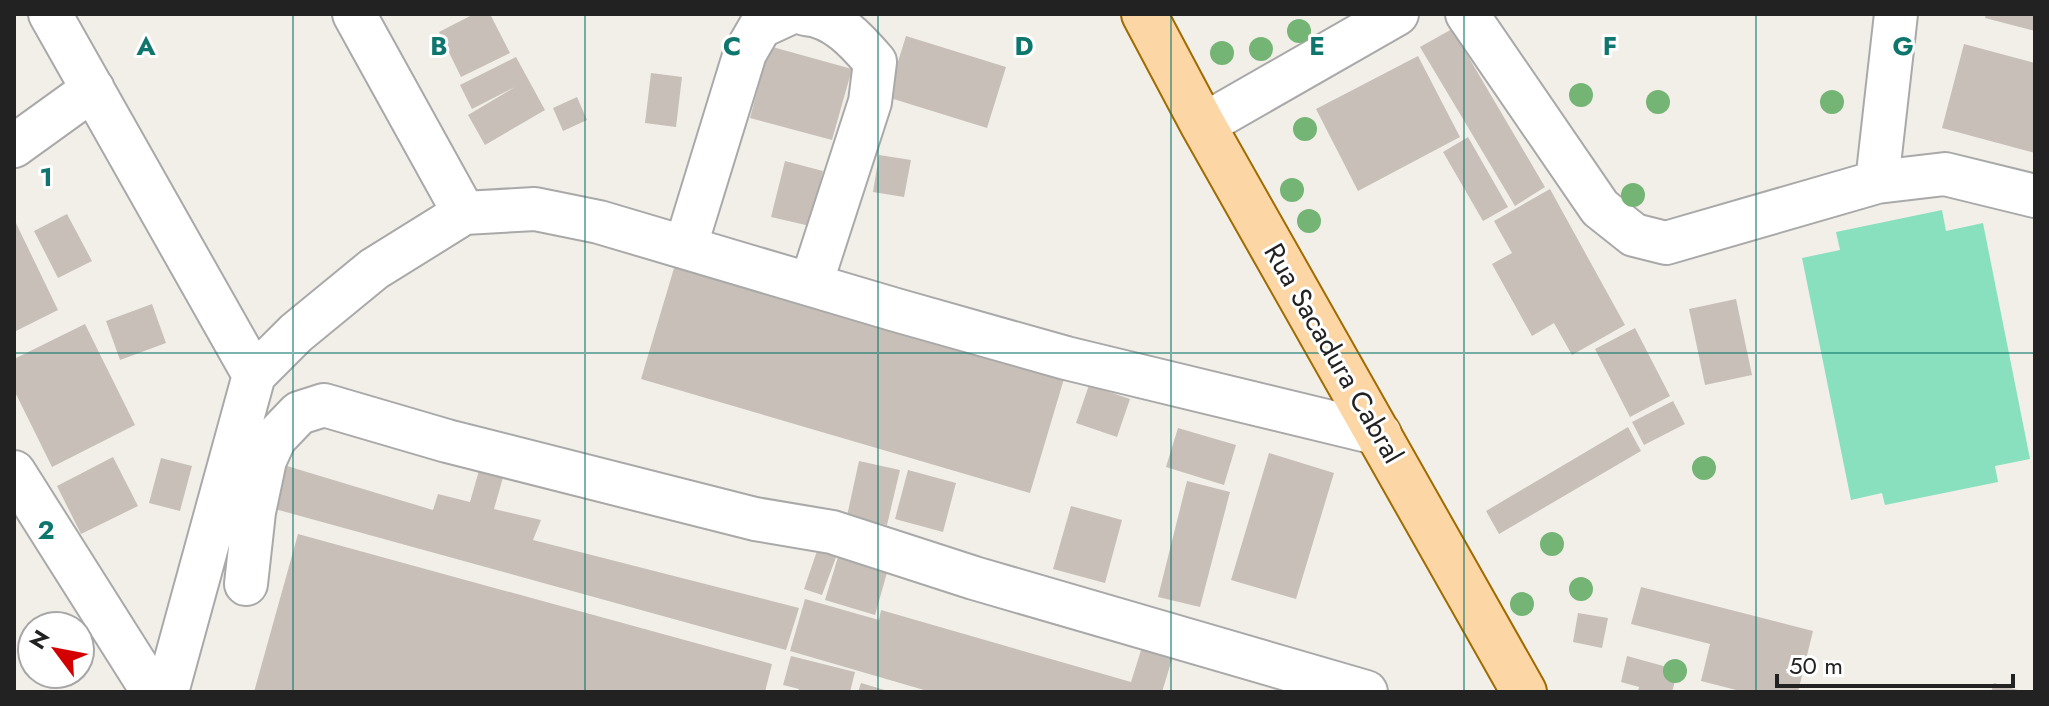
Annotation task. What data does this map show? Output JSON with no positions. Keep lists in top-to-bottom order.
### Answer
{
  "streets": {
    "main road": ["Rua Sacadura Cabral"]
  },
  "scale_bar": "50 m",
  "north": "top left",
  "grid": {
    "columns": [
      "A",
      "B",
      "C",
      "D",
      "E",
      "F",
      "G"
    ],
    "rows": ["1", "2"]
  }
}
